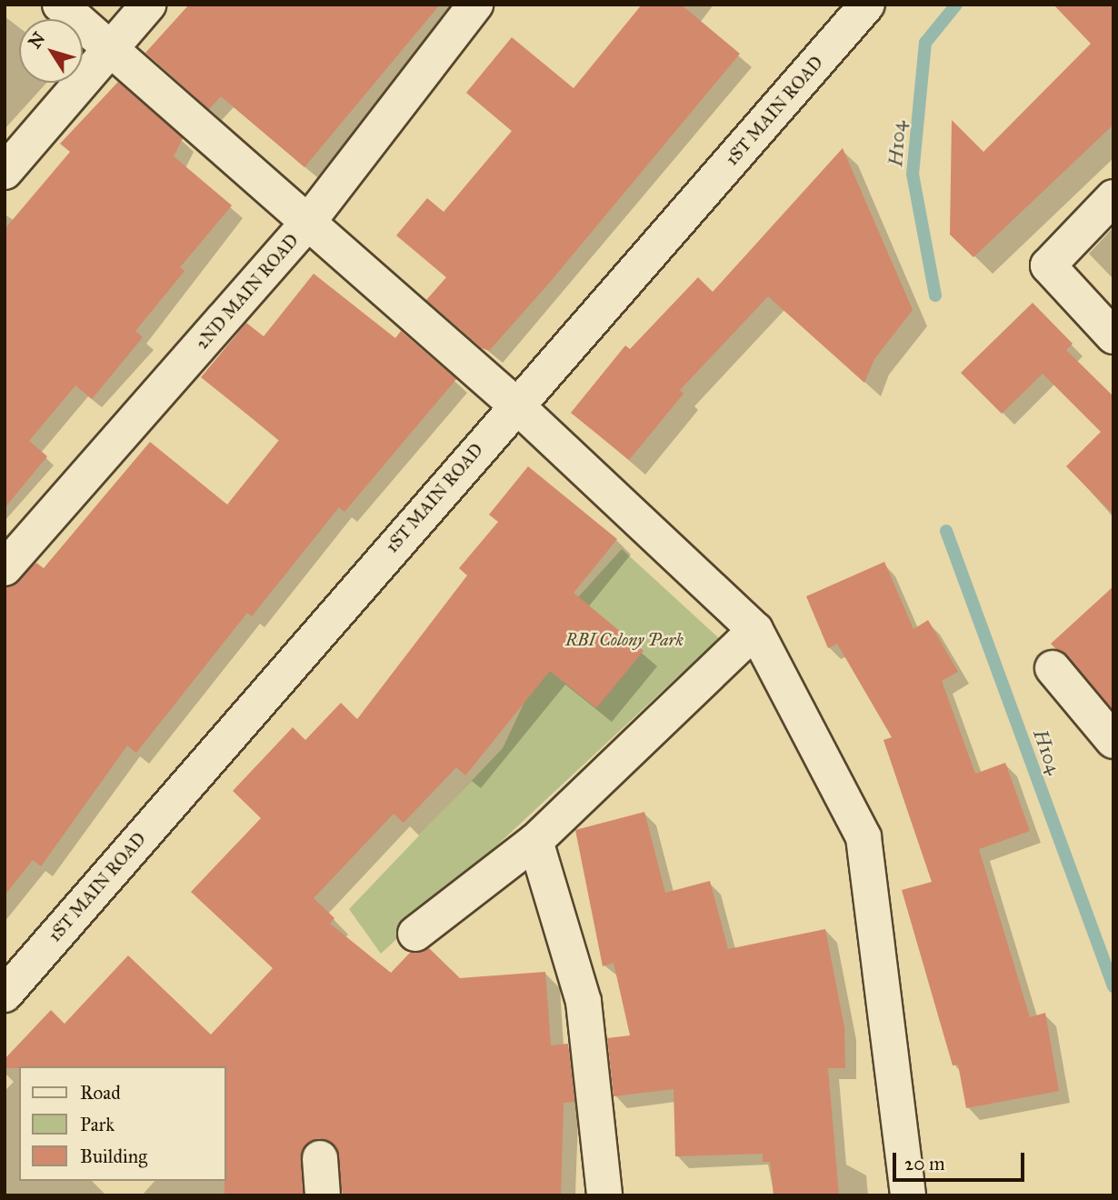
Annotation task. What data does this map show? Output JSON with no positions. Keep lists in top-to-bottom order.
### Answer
{
  "streets": {
    "street": ["1ST MAIN ROAD", "2ND MAIN ROAD"]
  },
  "water": ["H104"],
  "parks": ["RBI Colony Park"],
  "legend": ["Road", "Park", "Building"],
  "scale_bar": "20 m",
  "north": "top left"
}
